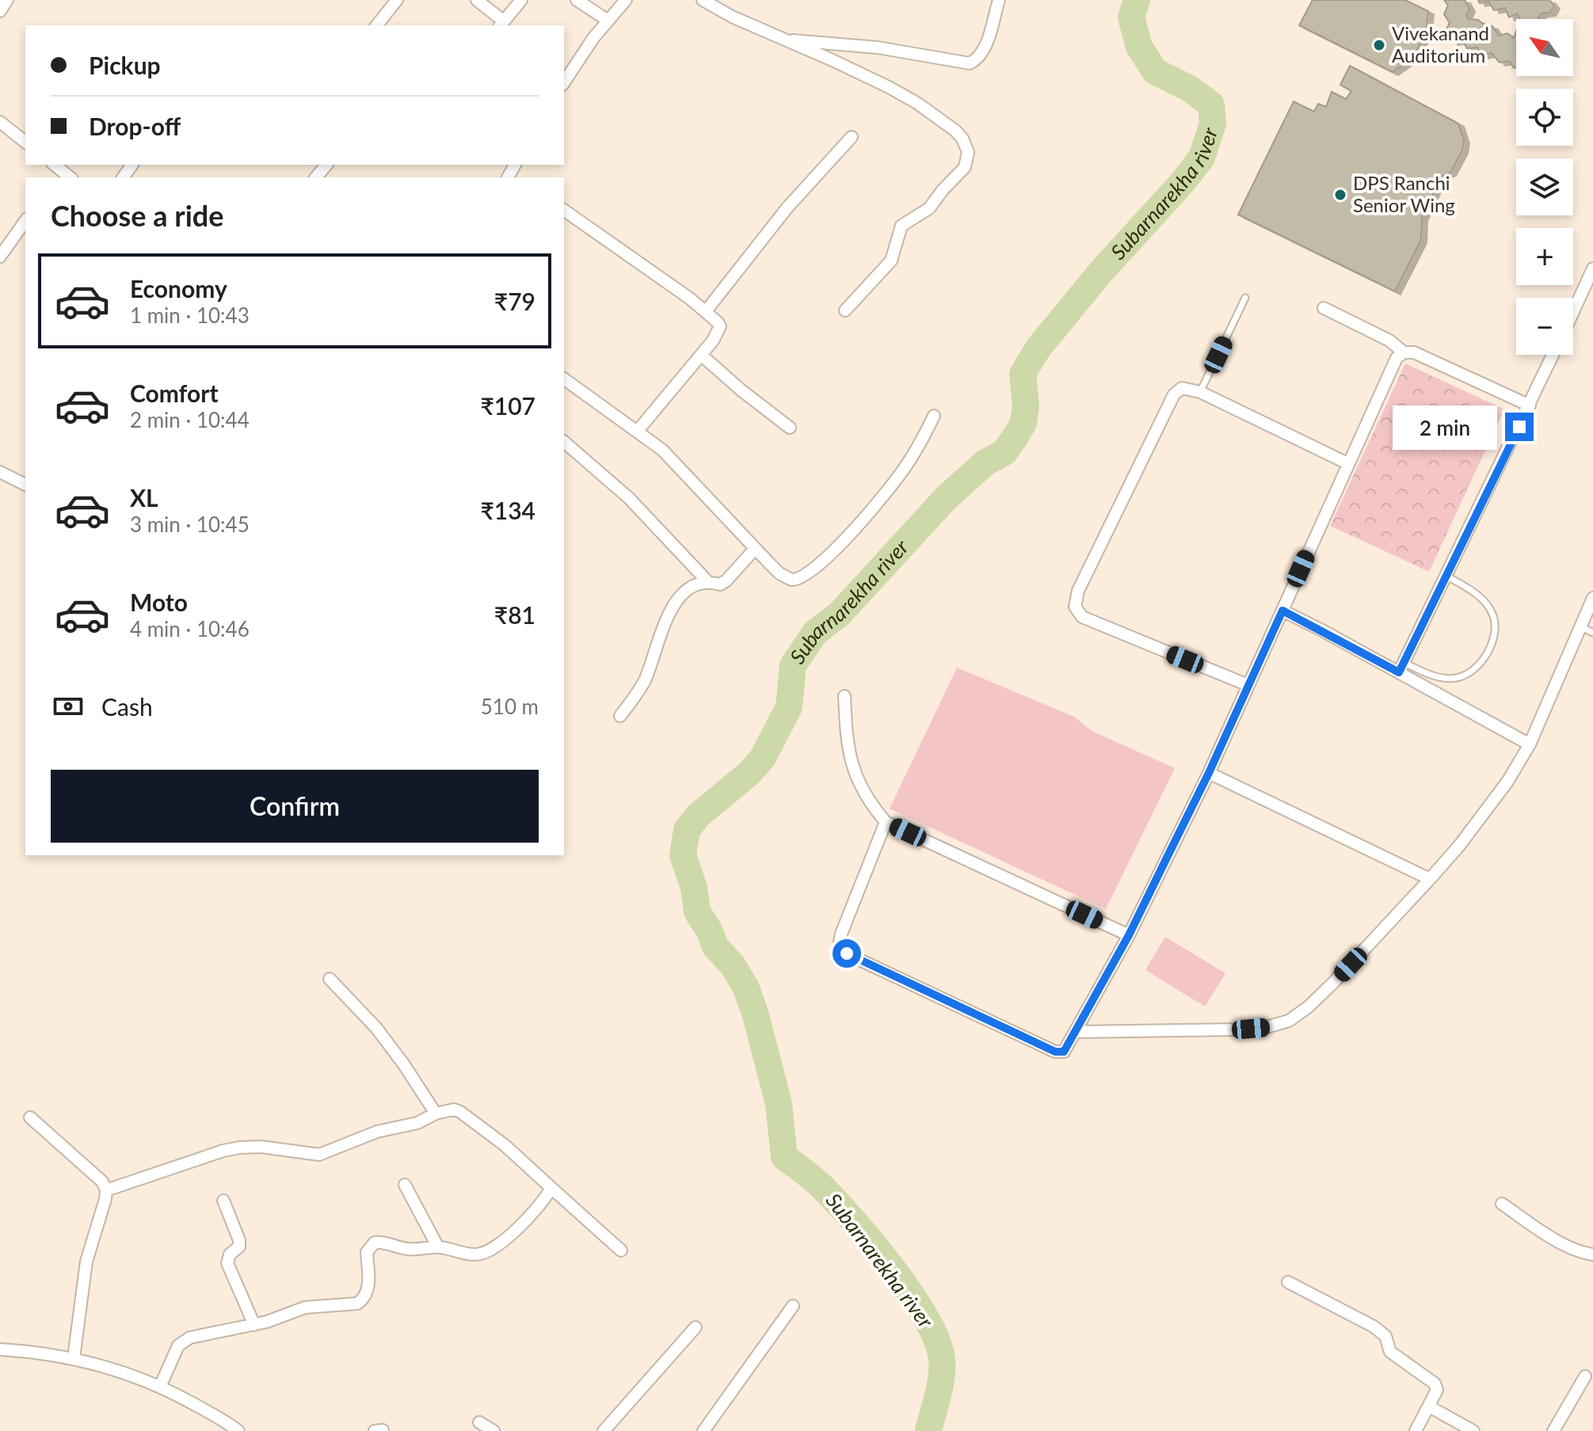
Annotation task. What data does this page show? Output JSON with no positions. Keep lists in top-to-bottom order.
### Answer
{
  "water": ["Subarnarekha river"],
  "places": ["Vivekanand Auditorium", "DPS Ranchi Senior Wing"],
  "north": "top left",
  "page": {
    "map_buttons": ["+", "−"],
    "banner": ["Pickup", "Drop-off"],
    "heading": "Choose a ride",
    "list": [
      {
        "name": "Economy",
        "note": "1 min · 10:43",
        "value": "₹79"
      },
      {
        "name": "Comfort",
        "note": "2 min · 10:44",
        "value": "₹107"
      },
      {
        "name": "XL",
        "note": "3 min · 10:45",
        "value": "₹134"
      },
      {
        "name": "Moto",
        "note": "4 min · 10:46",
        "value": "₹81"
      }
    ],
    "bubble": "2 min",
    "pay": ["Cash", "510 m"],
    "buttons": "Confirm"
  }
}
